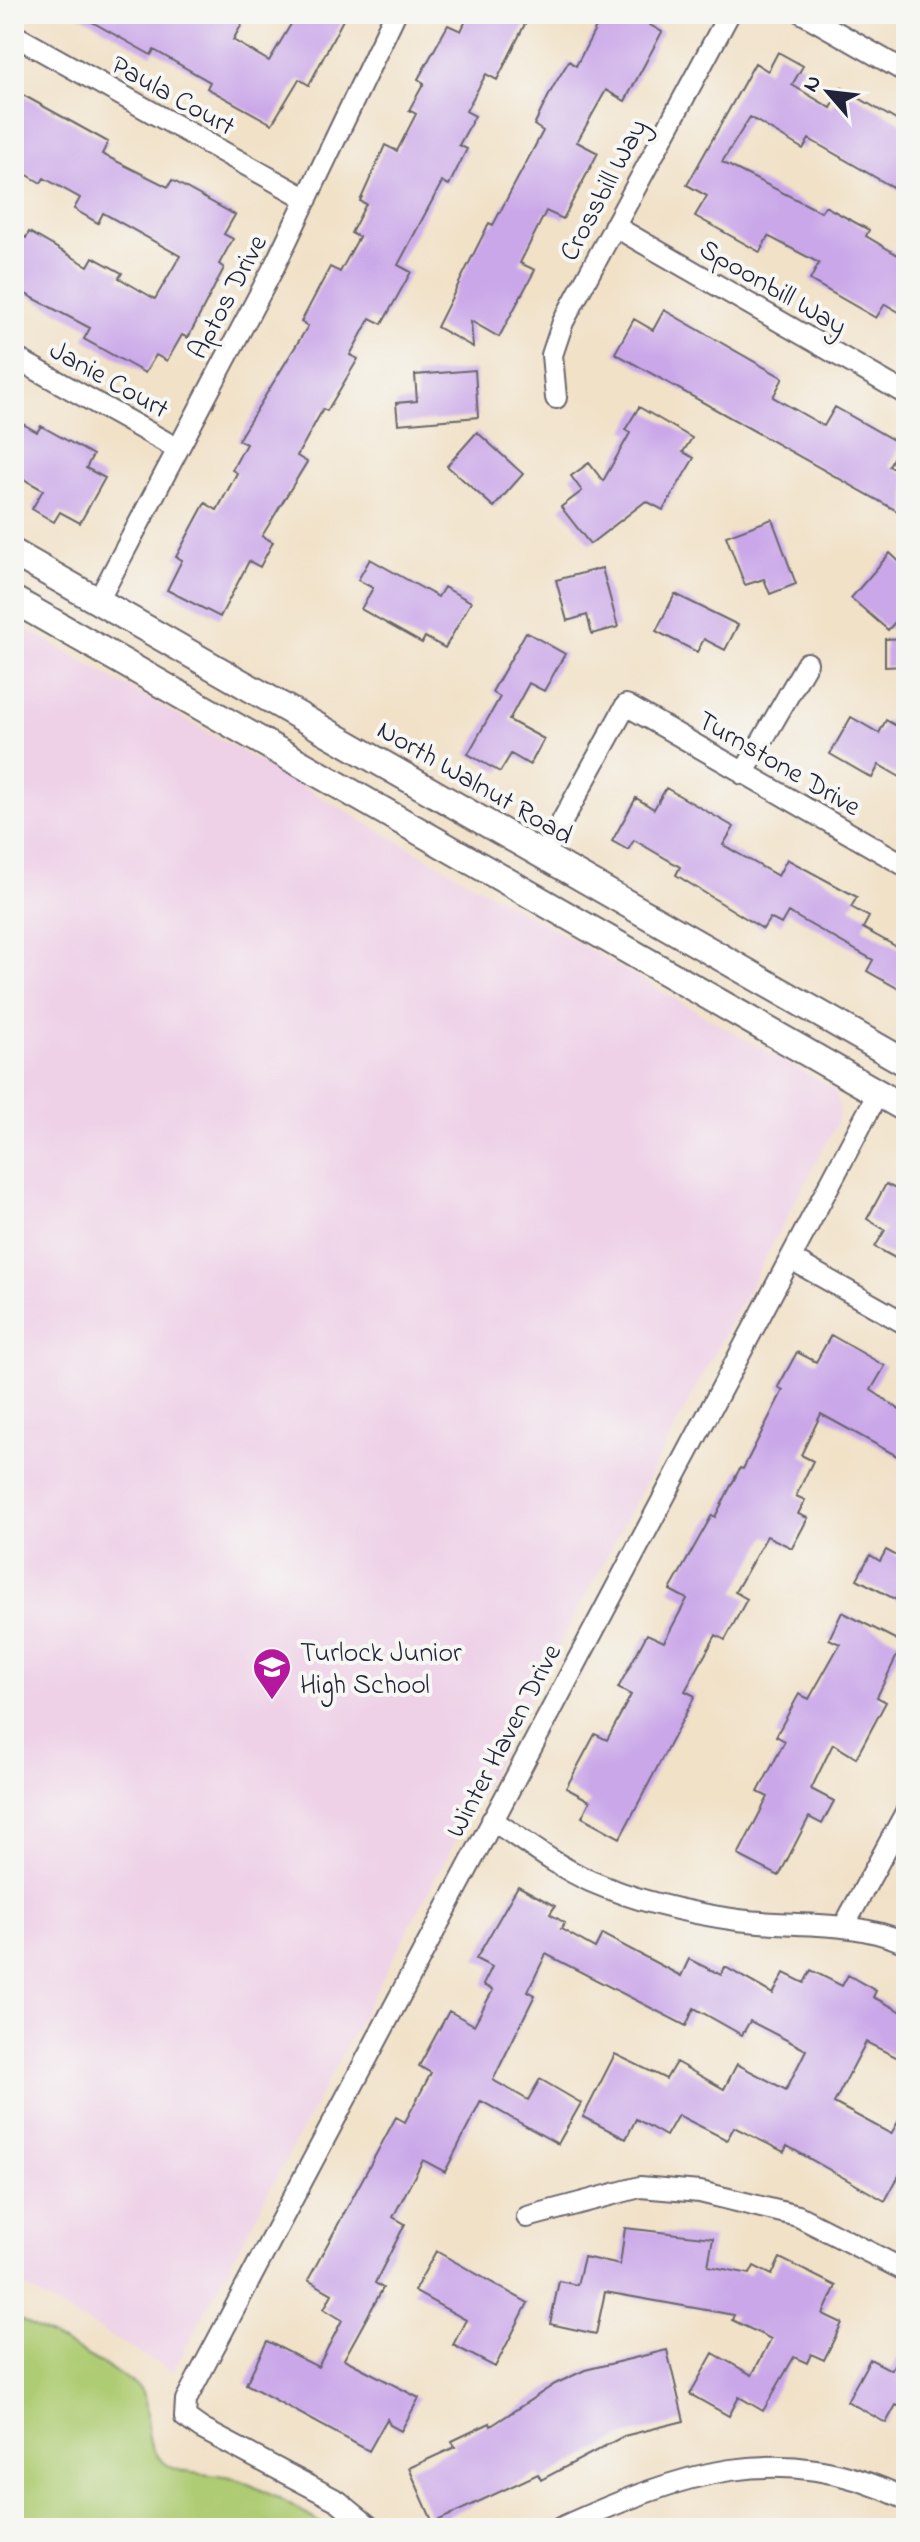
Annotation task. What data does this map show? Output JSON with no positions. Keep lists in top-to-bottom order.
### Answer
{
  "streets": {
    "street": [
      "Paula Court",
      "Crossbill Way",
      "Spoonbill Way",
      "Aptos Drive",
      "Janie Court",
      "Turnstone Drive",
      "North Walnut Road",
      "Winter Haven Drive"
    ]
  },
  "crossings": [
    ["Paula Court", "Aptos Drive"],
    ["Crossbill Way", "Spoonbill Way"],
    ["Aptos Drive", "Janie Court"],
    ["Aptos Drive", "North Walnut Road"],
    ["Turnstone Drive", "North Walnut Road"]
  ],
  "places": {
    "school or university": ["Turlock Junior High School"]
  },
  "north": "top left"
}
